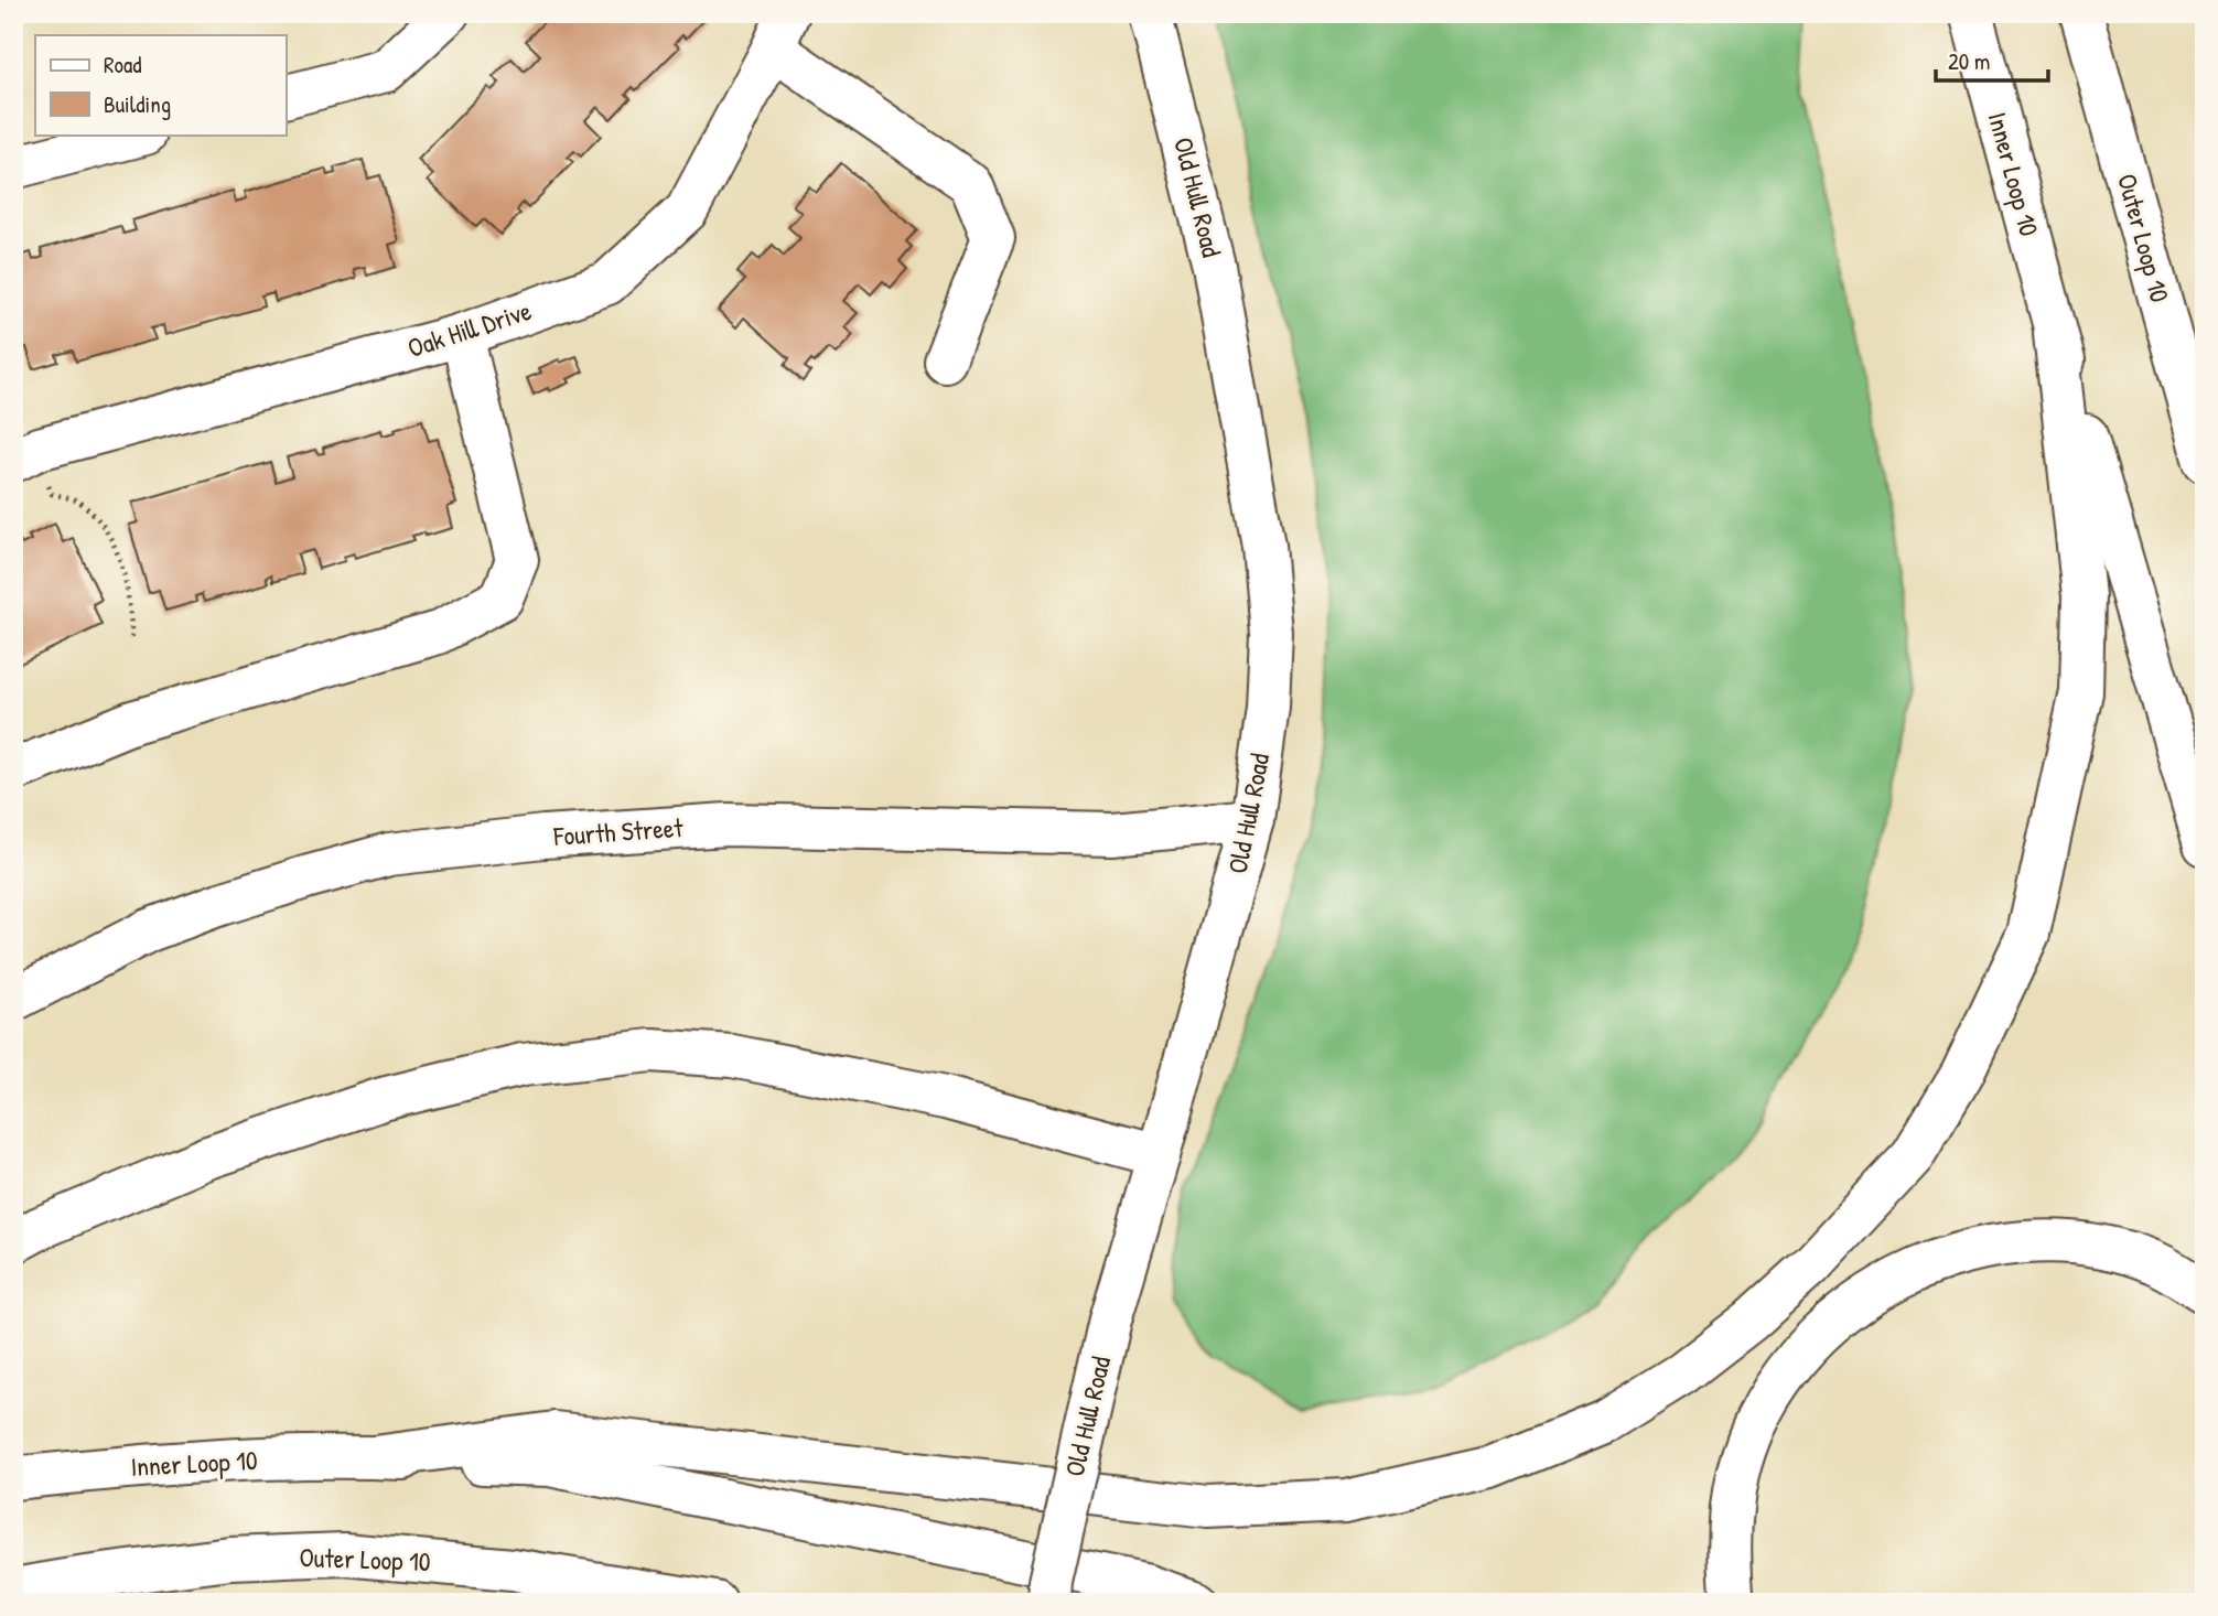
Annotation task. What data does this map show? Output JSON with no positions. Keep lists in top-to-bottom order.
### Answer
{
  "streets": {
    "main road": [
      "Inner Loop 10",
      "Old Hull Road",
      "Outer Loop 10",
      "Oak Hill Drive",
      "Fourth Street"
    ]
  },
  "crossings": [
    ["Old Hull Road", "Fourth Street"]
  ],
  "legend": ["Road", "Building"],
  "scale_bar": "20 m"
}
